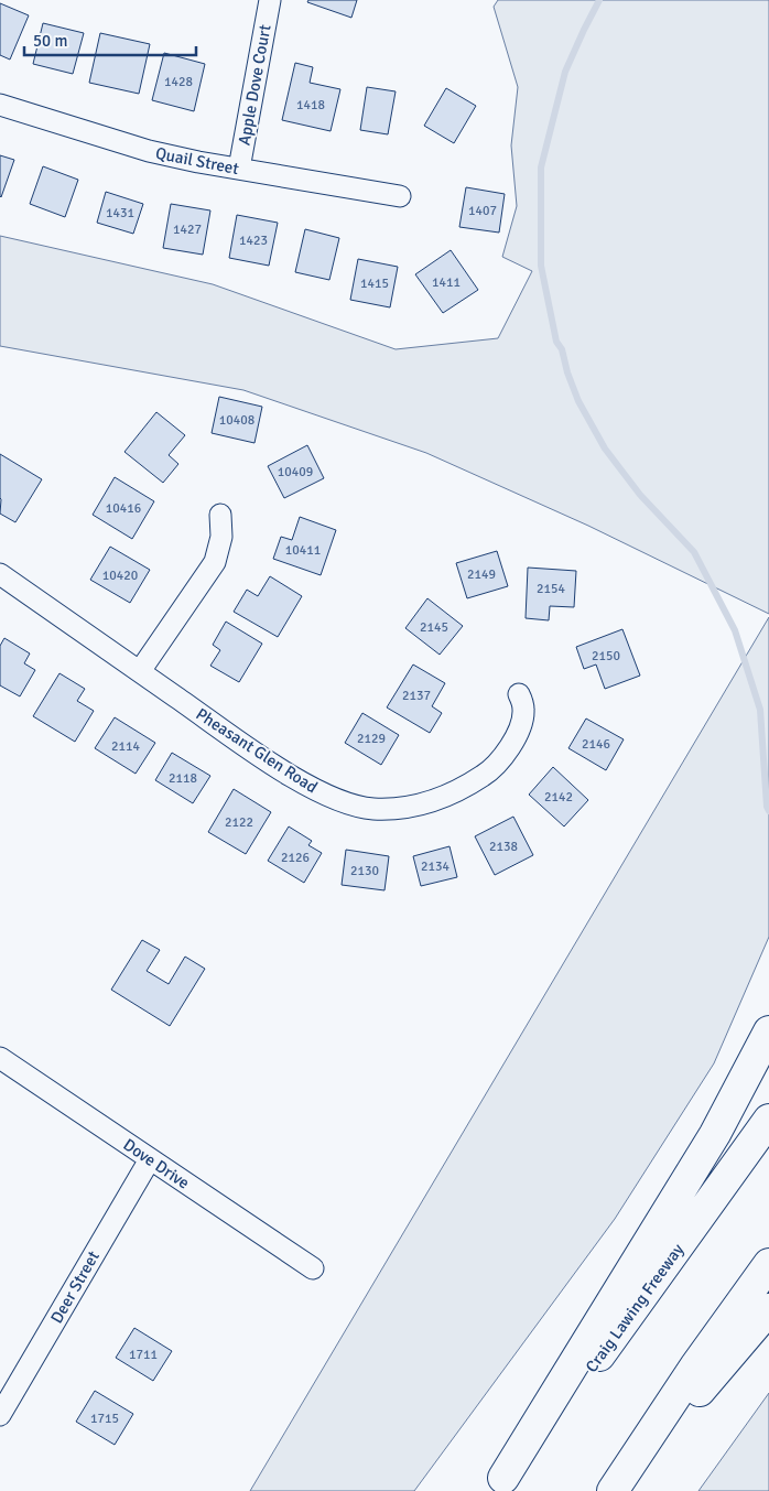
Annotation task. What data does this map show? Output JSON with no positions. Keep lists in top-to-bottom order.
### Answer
{
  "streets": {
    "highway": ["Craig Lawing Freeway"],
    "street": [
      "Apple Dove Court",
      "Quail Street",
      "Pheasant Glen Road",
      "Dove Drive",
      "Deer Street"
    ]
  },
  "crossings": [
    ["Apple Dove Court", "Quail Street"],
    ["Dove Drive", "Deer Street"]
  ],
  "house_numbers": [
    "1428",
    "1418",
    "1407",
    "1431",
    "1427",
    "1423",
    "1411",
    "1415",
    "10408",
    "10409",
    "10416",
    "10411",
    "2149",
    "10420",
    "2154",
    "2145",
    "2150",
    "2137",
    "2129",
    "2146",
    "2114",
    "2118",
    "2142",
    "2122",
    "2138",
    "2126",
    "2134",
    "2130",
    "1711",
    "1715"
  ],
  "scale_bar": "50 m"
}
